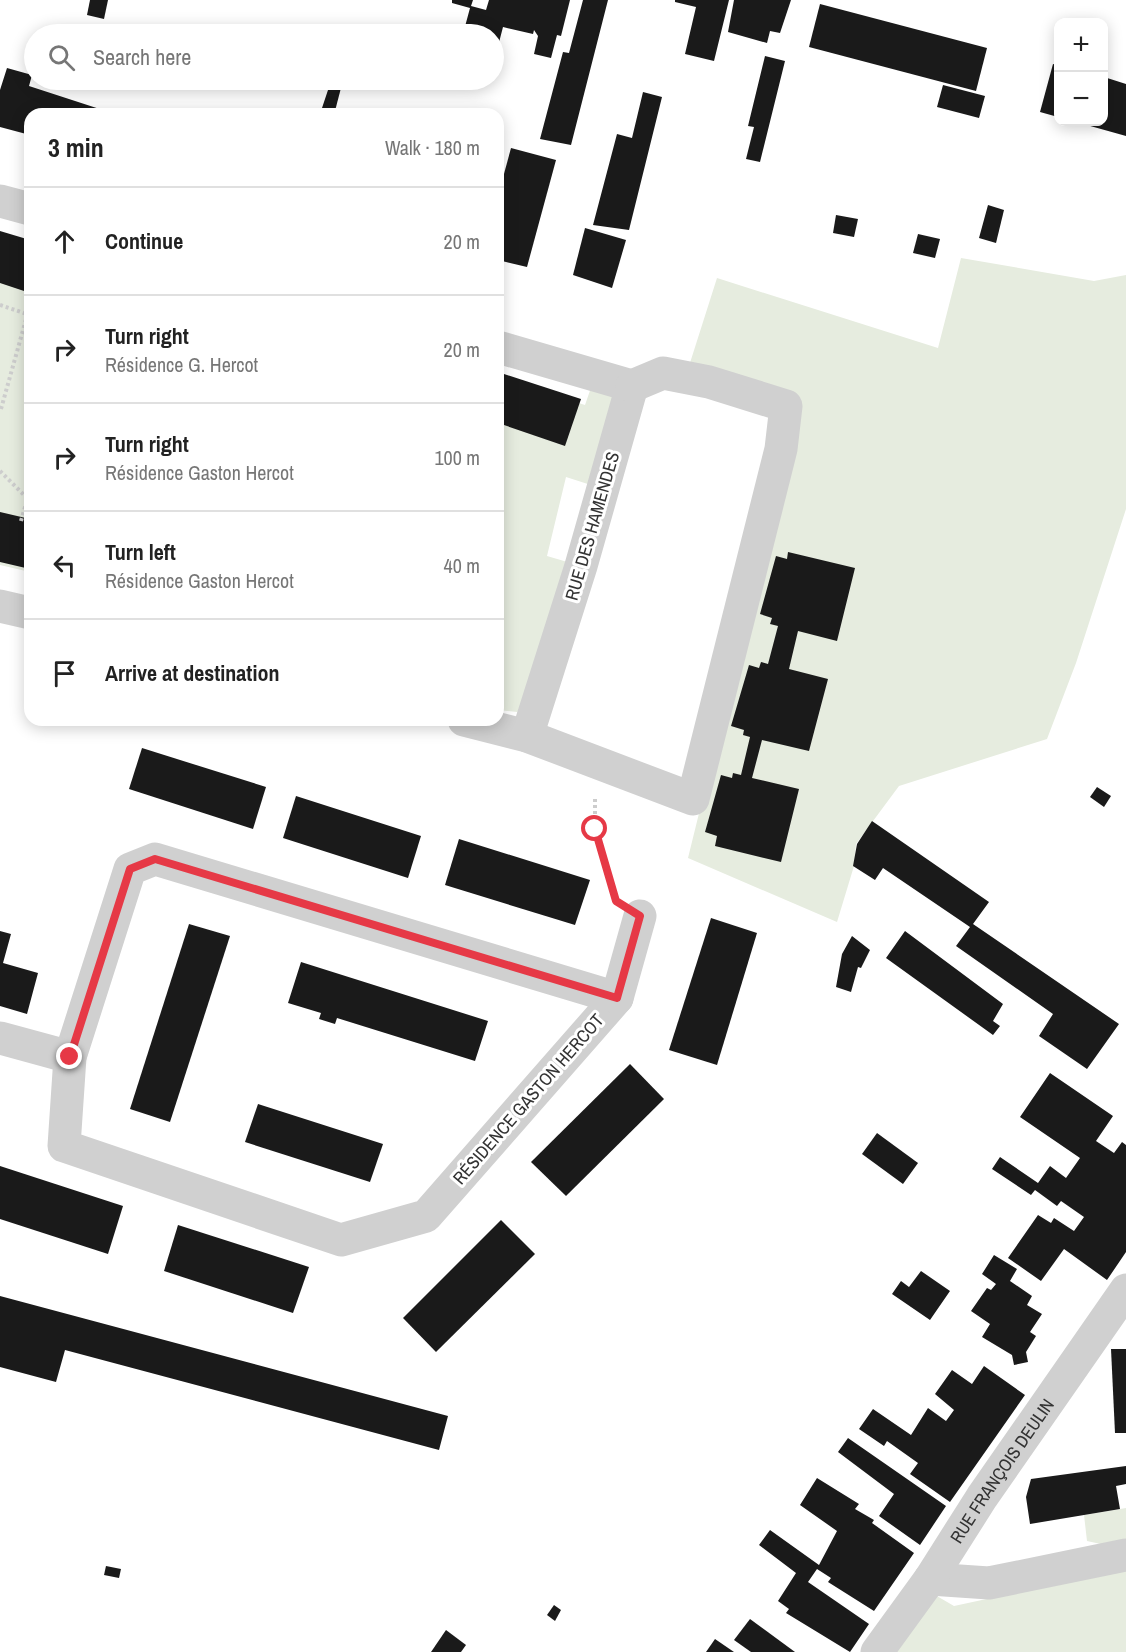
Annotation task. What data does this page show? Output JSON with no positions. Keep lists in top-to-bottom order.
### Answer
{
  "streets": {
    "street": ["RUE DES HAMENDES", "RÉSIDENCE GASTON HERCOT", "RUE FRANÇOIS DEULIN"]
  },
  "page": {
    "map_buttons": ["+", "−"],
    "search": "Search here",
    "heading": ["3 min", "Walk · 180 m"],
    "list": [
      ["Continue", "20 m"],
      ["Turn right", "Résidence G. Hercot", "20 m"],
      ["Turn right", "Résidence Gaston Hercot", "100 m"],
      ["Turn left", "Résidence Gaston Hercot", "40 m"],
      "Arrive at destination"
    ]
  }
}
